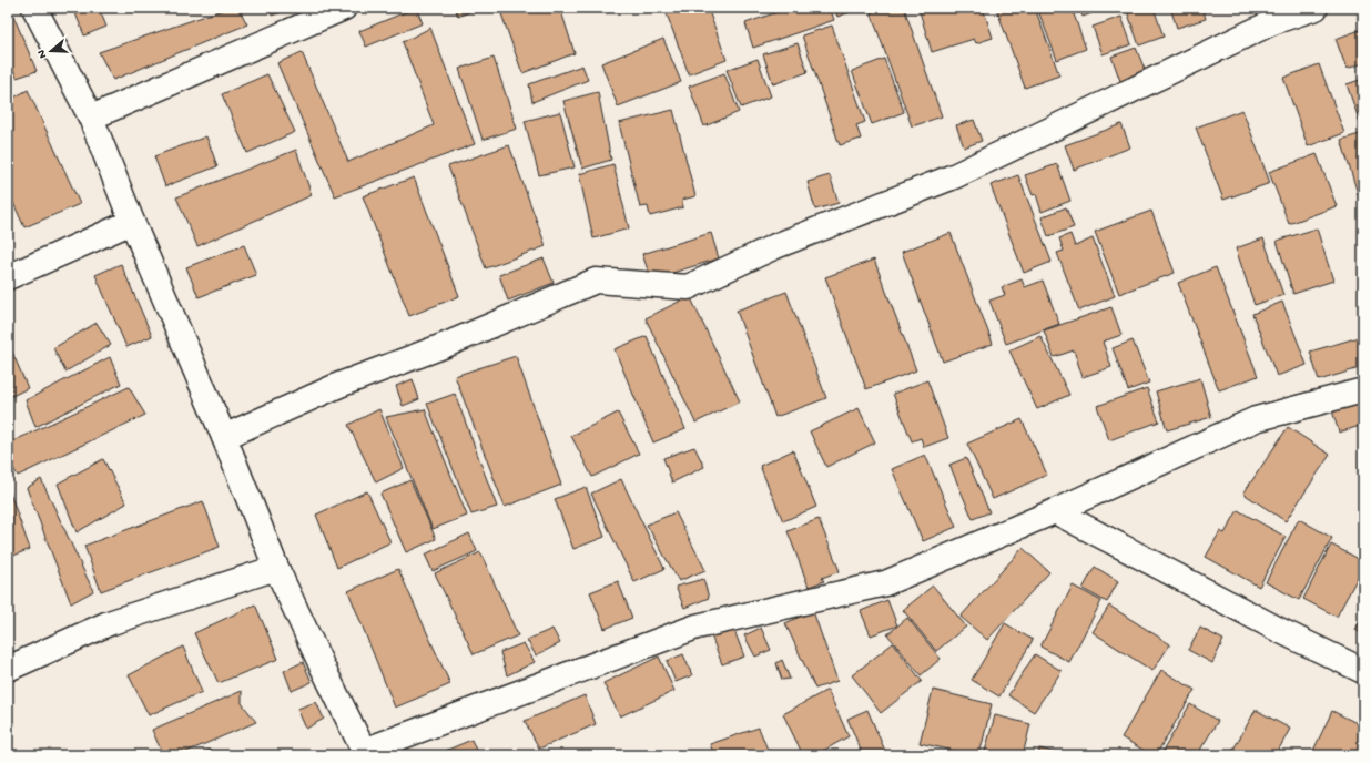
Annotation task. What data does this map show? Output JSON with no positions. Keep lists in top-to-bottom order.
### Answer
{
  "north": "left"
}
